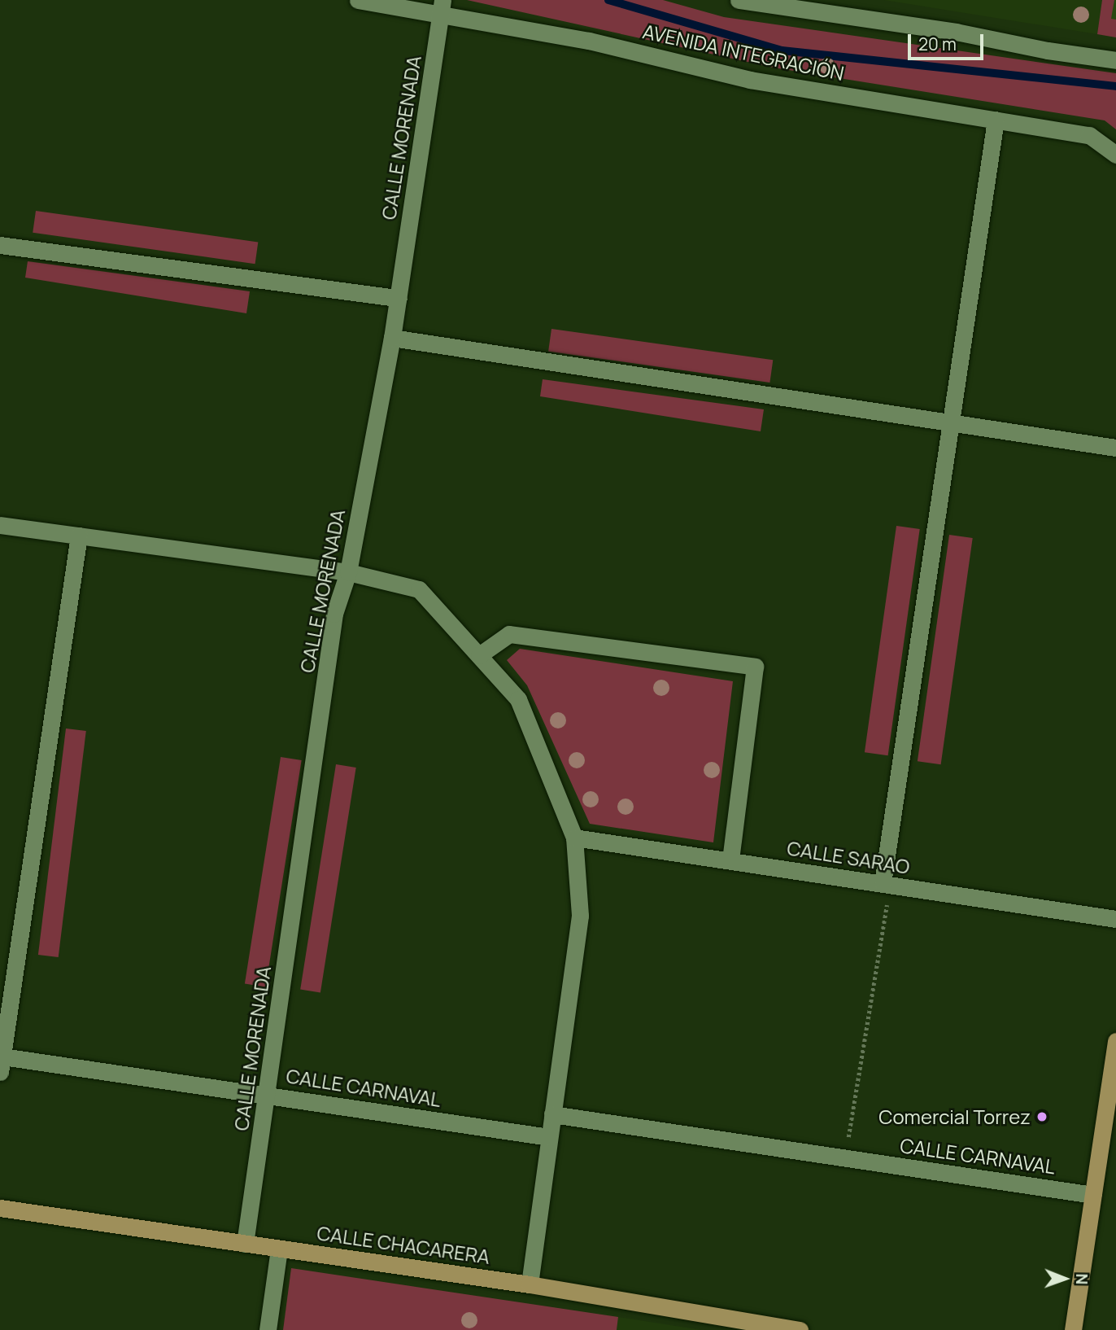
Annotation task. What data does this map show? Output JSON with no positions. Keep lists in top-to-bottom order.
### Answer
{
  "streets": {
    "main road": ["CALLE CHACARERA"],
    "street": [
      "AVENIDA INTEGRACIÓN",
      "CALLE MORENADA",
      "CALLE SARAO",
      "CALLE CARNAVAL"
    ]
  },
  "crossings": [
    ["AVENIDA INTEGRACIÓN", "CALLE MORENADA"],
    ["CALLE MORENADA", "CALLE CARNAVAL"],
    ["CALLE MORENADA", "CALLE CHACARERA"]
  ],
  "places": ["Comercial Torrez"],
  "scale_bar": "20 m",
  "north": "right"
}
